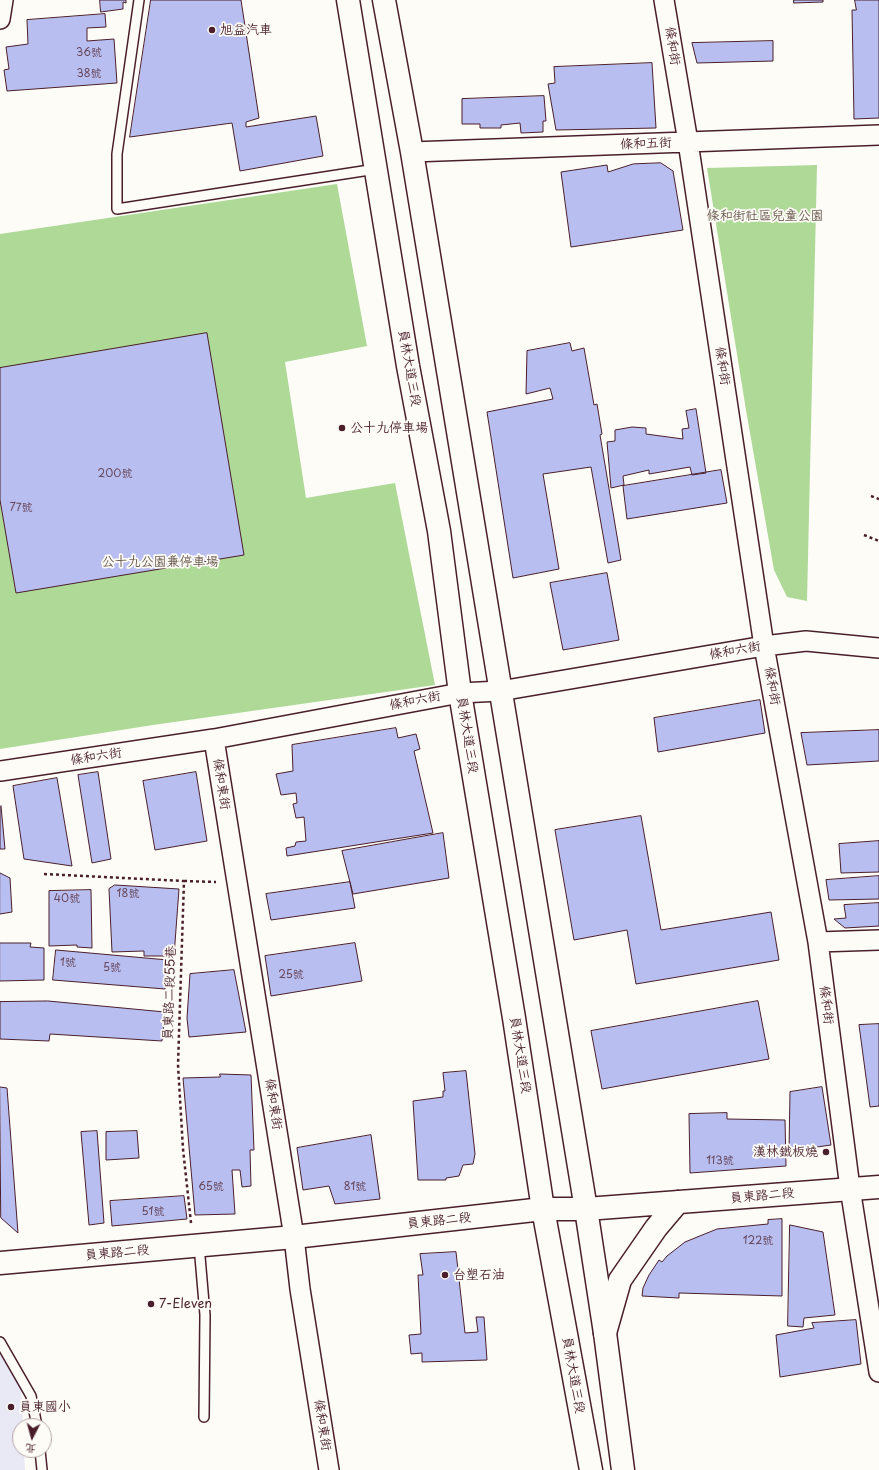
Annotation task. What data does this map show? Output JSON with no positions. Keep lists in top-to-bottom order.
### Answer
{
  "streets": {
    "street": [
      "條和街",
      "條和五街",
      "員林大道三段",
      "條和六街",
      "條和東街",
      "員東路二段"
    ],
    "path": ["員東路二段55巷"]
  },
  "crossings": [
    ["條和街", "條和五街"],
    ["條和街", "條和六街"],
    ["條和街", "員東路二段"],
    ["員林大道三段", "條和六街"],
    ["員林大道三段", "員東路二段"],
    ["條和六街", "條和東街"],
    ["條和東街", "員東路二段"],
    ["員東路二段55巷", "員東路二段"]
  ],
  "parks": ["條和街社區兒童公園", "公十九公園兼停車場"],
  "places": [
    "旭益汽車",
    "公十九停車場",
    "漢林鐵板燒",
    "台塑石油",
    "7-Eleven",
    "員東國小"
  ],
  "house_numbers": [
    "36號",
    "38號",
    "200號",
    "77號",
    "18號",
    "40號",
    "1號",
    "5號",
    "25號",
    "113號",
    "65號",
    "81號",
    "51號",
    "122號"
  ],
  "north": "bottom"
}
